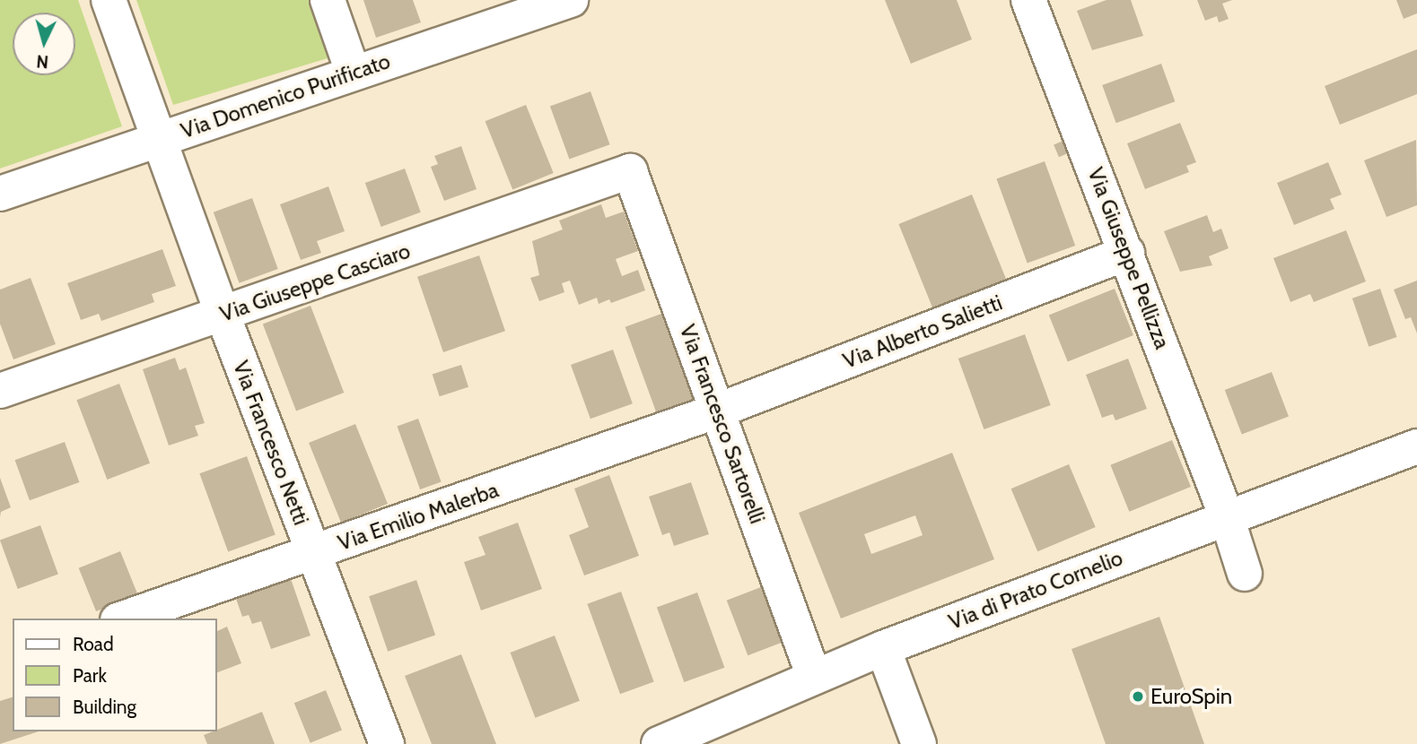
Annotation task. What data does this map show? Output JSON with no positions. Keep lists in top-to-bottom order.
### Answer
{
  "streets": {
    "street": [
      "Via Domenico Purificato",
      "Via Giuseppe Pellizza",
      "Via Giuseppe Casciaro",
      "Via Alberto Salietti",
      "Via Francesco Sartorelli",
      "Via Francesco Netti",
      "Via Emilio Malerba",
      "Via di Prato Cornelio"
    ]
  },
  "crossings": [
    ["Via Domenico Purificato", "Via Francesco Netti"],
    ["Via Giuseppe Pellizza", "Via Alberto Salietti"],
    ["Via Giuseppe Pellizza", "Via di Prato Cornelio"],
    ["Via Giuseppe Casciaro", "Via Francesco Sartorelli"],
    ["Via Giuseppe Casciaro", "Via Francesco Netti"],
    ["Via Alberto Salietti", "Via Francesco Sartorelli"],
    ["Via Alberto Salietti", "Via Emilio Malerba"],
    ["Via Francesco Sartorelli", "Via Emilio Malerba"],
    ["Via Francesco Sartorelli", "Via di Prato Cornelio"],
    ["Via Francesco Netti", "Via Emilio Malerba"]
  ],
  "places": ["EuroSpin"],
  "legend": ["Road", "Park", "Building"],
  "north": "bottom"
}
